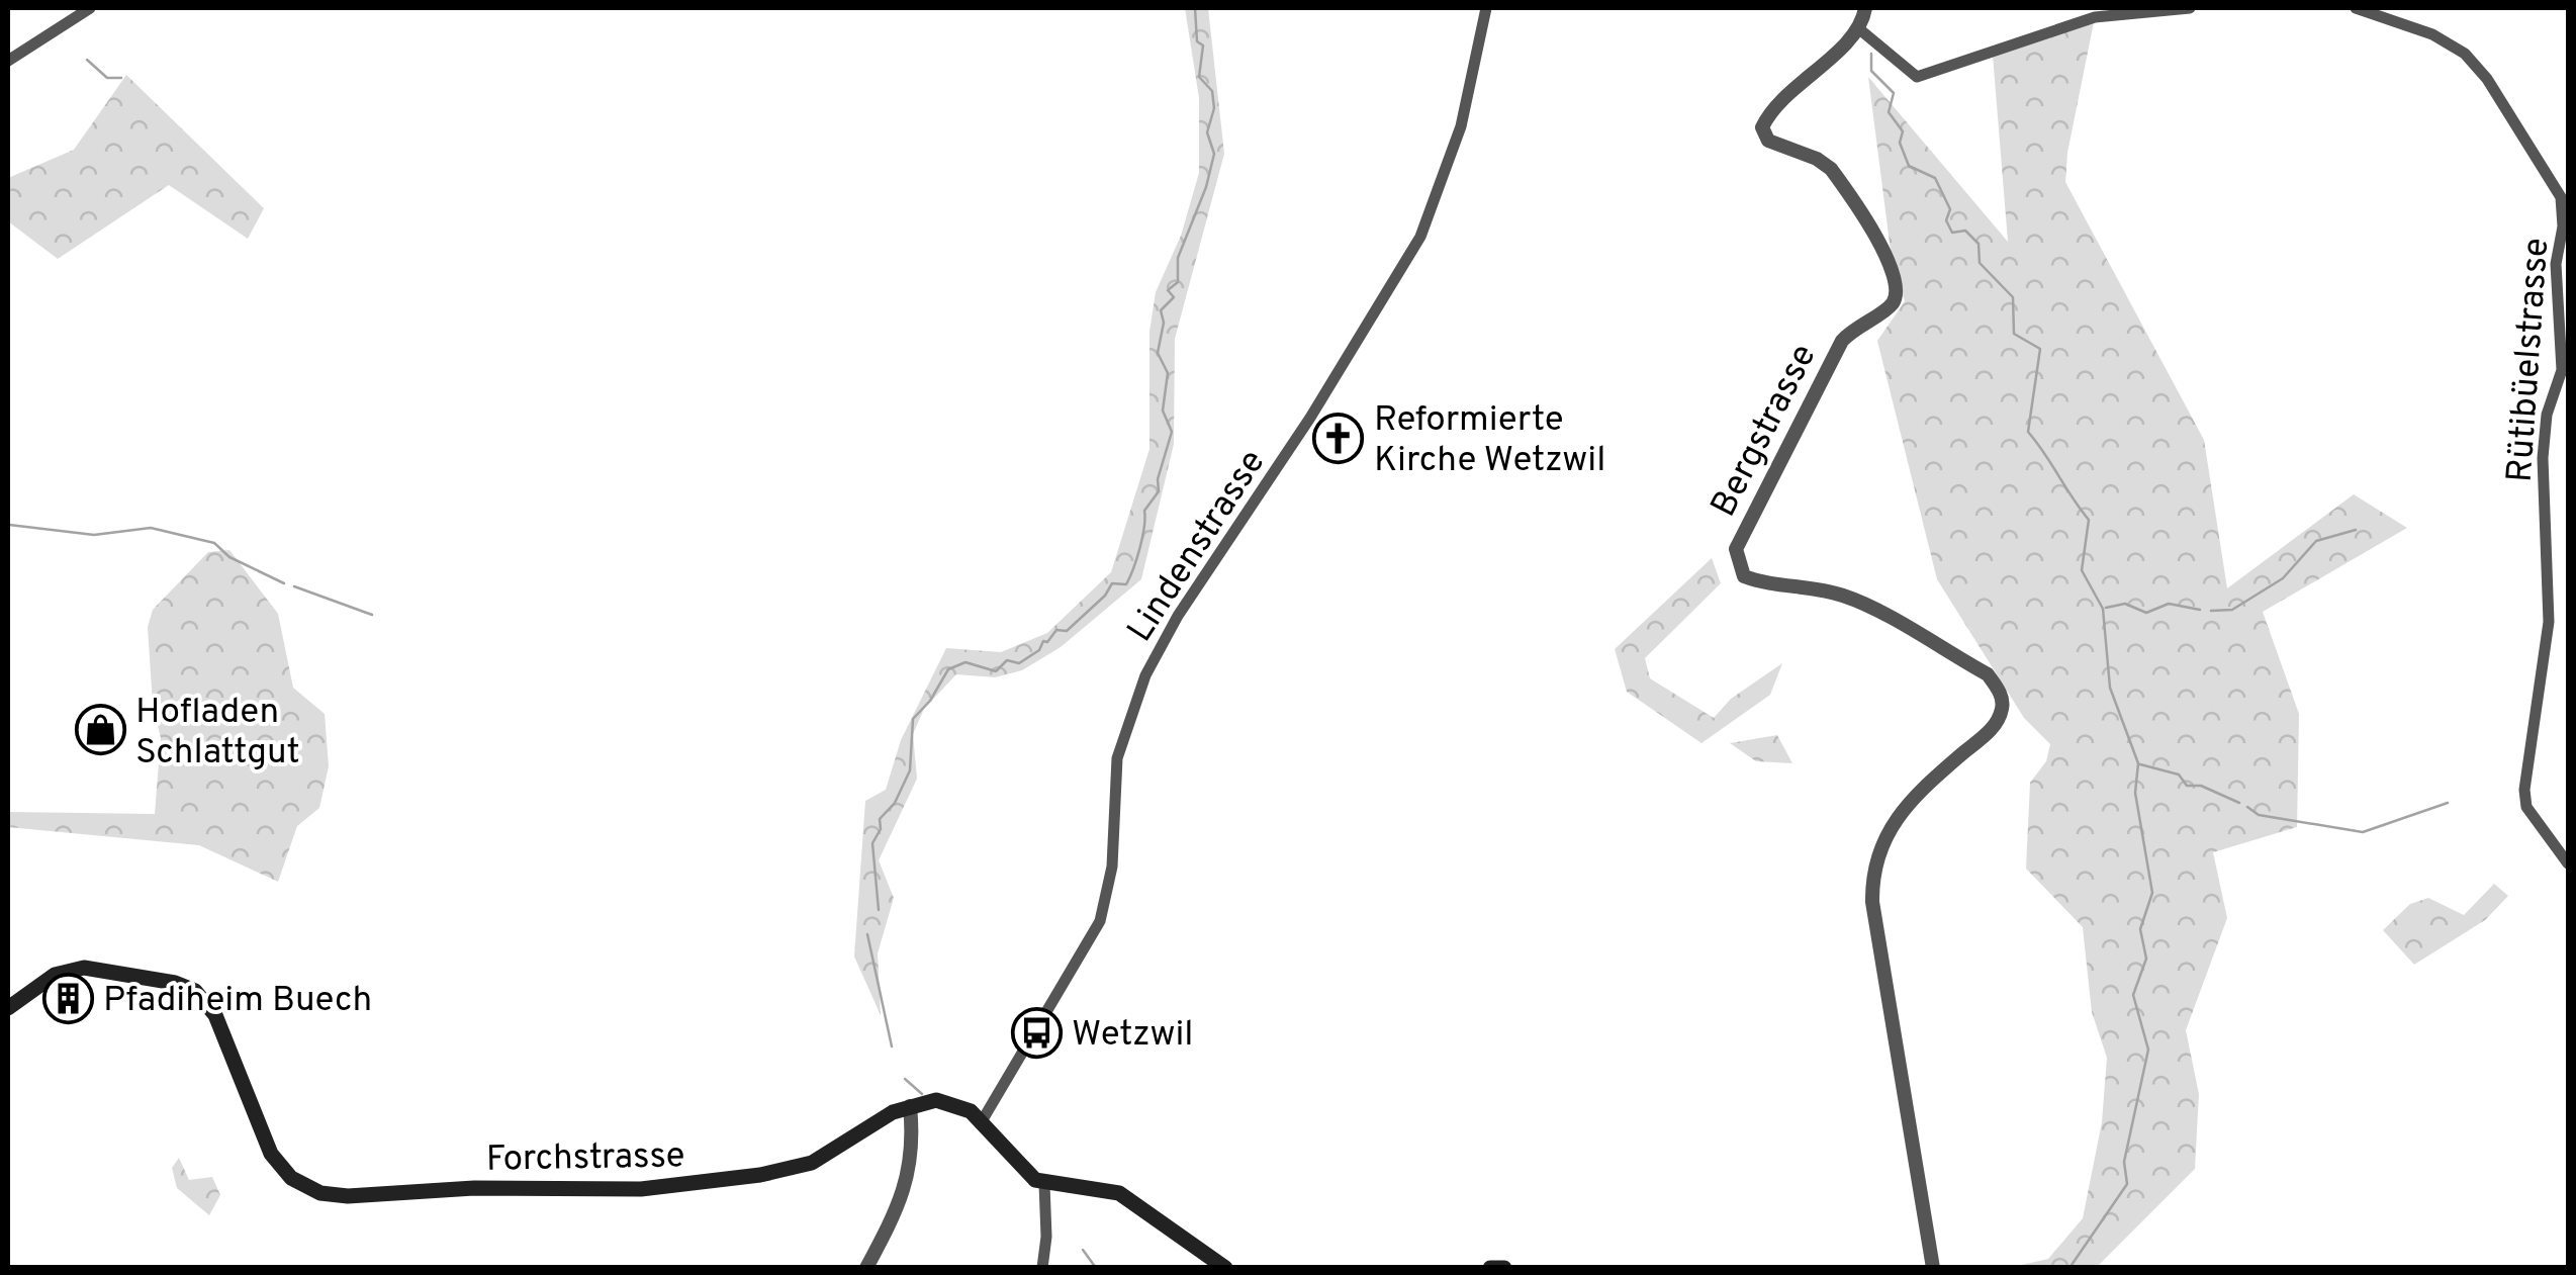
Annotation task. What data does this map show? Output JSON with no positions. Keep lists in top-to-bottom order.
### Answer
{
  "streets": {
    "main road": ["Forchstrasse"],
    "street": ["Rütibüelstrasse", "Bergstrasse", "Lindenstrasse"]
  },
  "crossings": [
    ["Lindenstrasse", "Forchstrasse"]
  ],
  "places": {
    "church": ["Reformierte Kirche Wetzwil"],
    "shop": ["Hofladen Schlattgut"],
    "building": ["Pfadiheim Buech"],
    "bus stop": ["Wetzwil"]
  }
}
